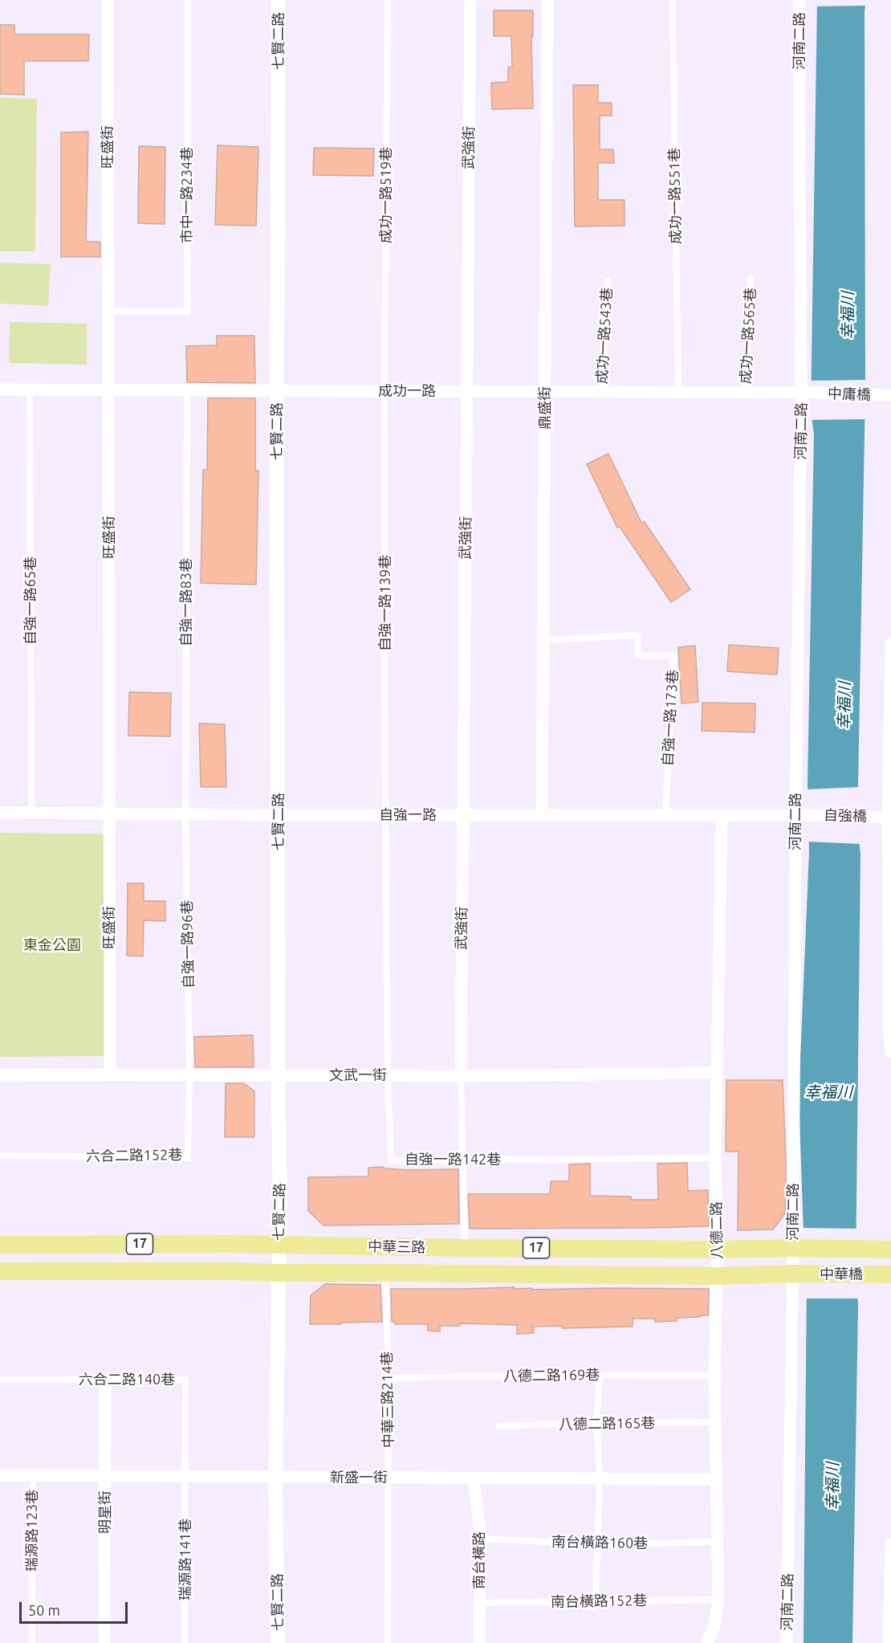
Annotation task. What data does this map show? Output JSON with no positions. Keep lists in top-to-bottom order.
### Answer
{
  "streets": {
    "main road": ["17", "中華三路", "中華橋"],
    "street": [
      "七賢二路",
      "河南二路",
      "旺盛街",
      "武強街",
      "成功一路",
      "中庸橋",
      "鼎盛街",
      "自強一路",
      "自強橋",
      "文武一街",
      "八德二路",
      "新盛一街",
      "明星街",
      "南台橫路"
    ],
    "lane": [
      "市中一路234巷",
      "成功一路519巷",
      "成功一路551巷",
      "成功一路543巷",
      "成功一路565巷",
      "自強一路65巷",
      "自強一路83巷",
      "自強一路139巷",
      "自強一路173巷",
      "自強一路96巷",
      "六合二路152巷",
      "自強一路142巷",
      "八德二路169巷",
      "六合二路140巷",
      "中華三路214巷",
      "八德二路165巷",
      "瑞源路123巷",
      "南台橫路160巷",
      "瑞源路141巷",
      "南台橫路152巷"
    ]
  },
  "crossings": [
    ["七賢二路", "成功一路"],
    ["七賢二路", "自強一路"],
    ["七賢二路", "文武一街"],
    ["七賢二路", "中華三路"],
    ["七賢二路", "新盛一街"],
    ["河南二路", "成功一路"],
    ["河南二路", "中庸橋"],
    ["河南二路", "自強一路"],
    ["河南二路", "中華三路"],
    ["河南二路", "中華橋"],
    ["旺盛街", "市中一路234巷"],
    ["旺盛街", "成功一路"],
    ["旺盛街", "自強一路"],
    ["旺盛街", "文武一街"],
    ["武強街", "成功一路"],
    ["武強街", "自強一路"],
    ["武強街", "文武一街"],
    ["成功一路519巷", "成功一路"],
    ["成功一路519巷", "自強一路139巷"],
    ["成功一路551巷", "成功一路"],
    ["成功一路543巷", "成功一路"],
    ["成功一路565巷", "成功一路"],
    ["成功一路", "中庸橋"],
    ["成功一路", "鼎盛街"],
    ["成功一路", "自強一路65巷"],
    ["成功一路", "自強一路83巷"],
    ["成功一路", "自強一路139巷"],
    ["鼎盛街", "自強一路173巷"],
    ["鼎盛街", "自強一路"],
    ["自強一路65巷", "自強一路"],
    ["自強一路83巷", "自強一路"],
    ["自強一路83巷", "自強一路96巷"],
    ["自強一路139巷", "自強一路"],
    ["自強一路139巷", "自強一路142巷"],
    ["自強一路173巷", "自強一路"],
    ["自強一路", "自強橋"],
    ["自強一路", "自強一路96巷"],
    ["自強一路", "自強一路142巷"],
    ["自強一路", "八德二路"],
    ["自強一路96巷", "文武一街"],
    ["自強一路96巷", "六合二路152巷"],
    ["文武一街", "六合二路152巷"],
    ["文武一街", "自強一路142巷"],
    ["文武一街", "八德二路"],
    ["自強一路142巷", "八德二路"],
    ["八德二路", "中華三路"],
    ["八德二路", "八德二路169巷"],
    ["八德二路", "八德二路165巷"],
    ["八德二路", "新盛一街"],
    ["八德二路", "南台橫路160巷"],
    ["八德二路", "南台橫路152巷"],
    ["中華三路", "中華橋"],
    ["中華三路", "中華三路214巷"],
    ["八德二路169巷", "中華三路214巷"],
    ["六合二路140巷", "新盛一街"],
    ["六合二路140巷", "明星街"],
    ["六合二路140巷", "瑞源路141巷"],
    ["中華三路214巷", "新盛一街"],
    ["新盛一街", "明星街"],
    ["新盛一街", "瑞源路123巷"],
    ["新盛一街", "瑞源路141巷"],
    ["新盛一街", "南台橫路"],
    ["南台橫路160巷", "南台橫路"],
    ["南台橫路", "南台橫路152巷"]
  ],
  "water": ["幸福川"],
  "parks": ["東金公園"],
  "scale_bar": "50 m"
}
